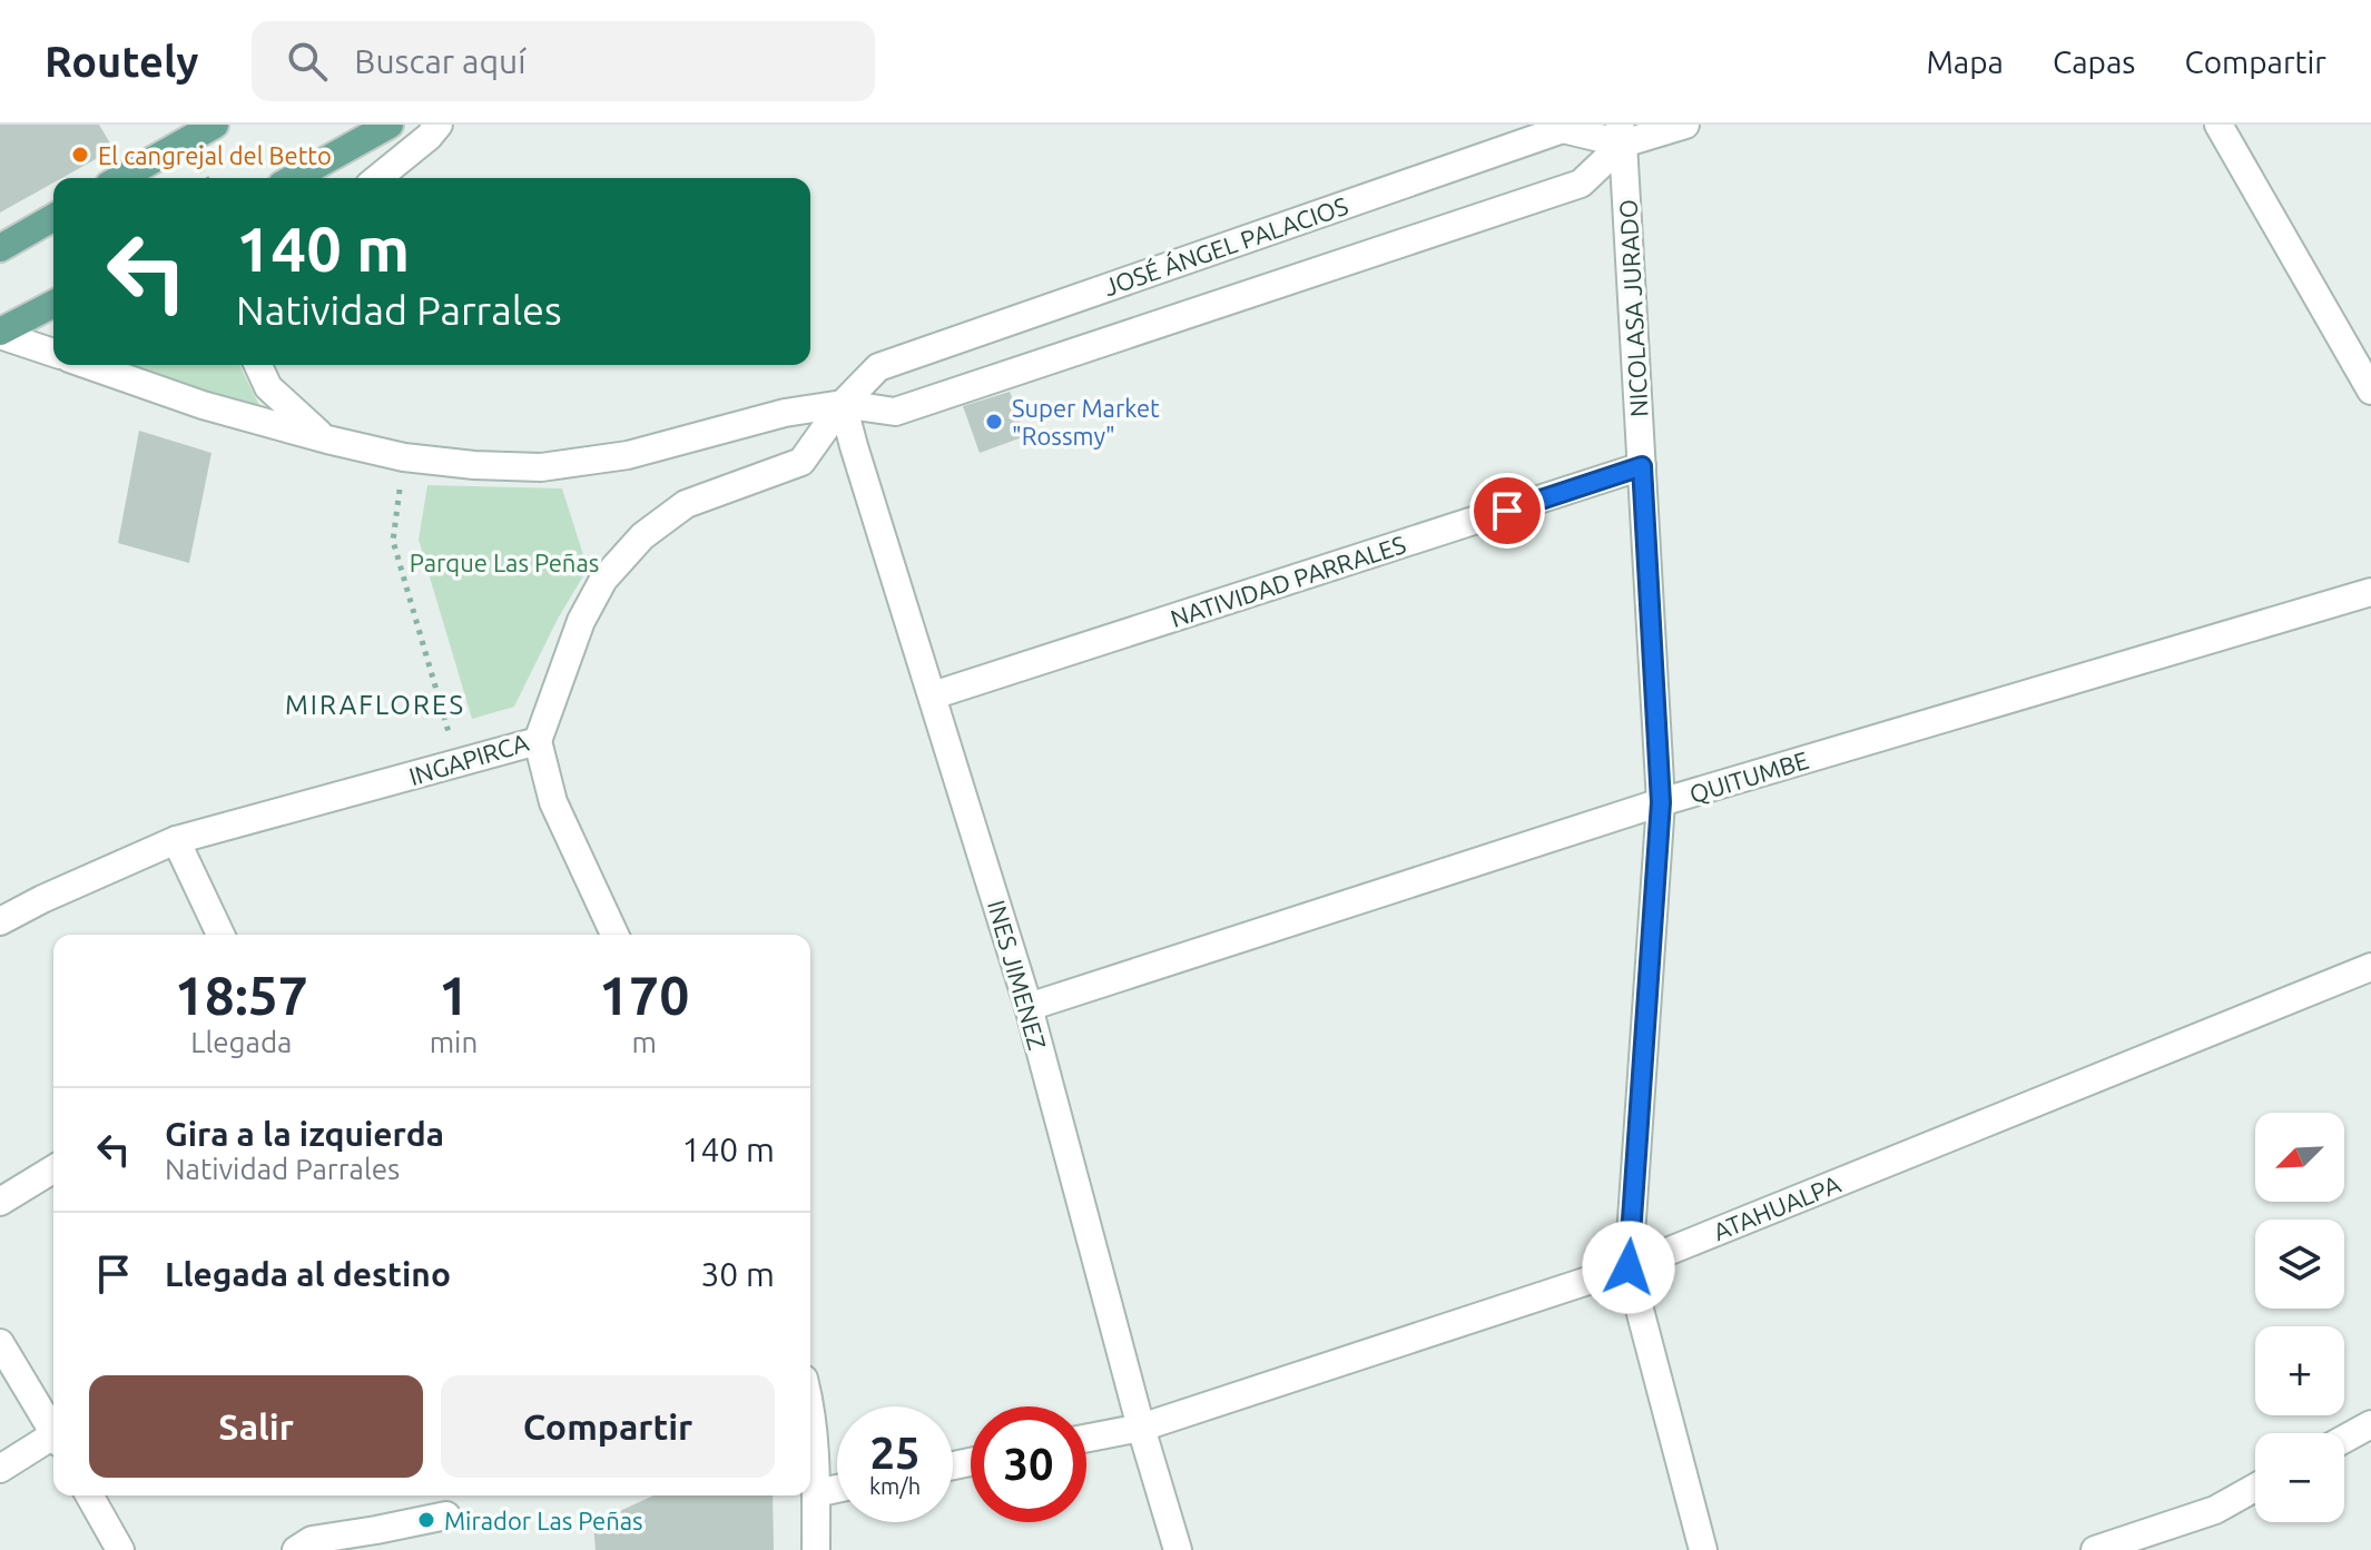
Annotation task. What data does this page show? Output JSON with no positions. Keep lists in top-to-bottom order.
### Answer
{
  "streets": {
    "street": [
      "JOSÉ ÁNGEL PALACIOS",
      "NICOLASA JURADO",
      "NATIVIDAD PARRALES",
      "INGAPIRCA",
      "QUITUMBE",
      "INES JIMENEZ",
      "ATAHUALPA"
    ]
  },
  "crossings": [
    ["JOSÉ ÁNGEL PALACIOS", "NICOLASA JURADO"],
    ["JOSÉ ÁNGEL PALACIOS", "INGAPIRCA"],
    ["JOSÉ ÁNGEL PALACIOS", "INES JIMENEZ"],
    ["NICOLASA JURADO", "NATIVIDAD PARRALES"],
    ["NICOLASA JURADO", "QUITUMBE"],
    ["NICOLASA JURADO", "ATAHUALPA"],
    ["NATIVIDAD PARRALES", "INES JIMENEZ"],
    ["INGAPIRCA", "INES JIMENEZ"],
    ["QUITUMBE", "INES JIMENEZ"],
    ["INES JIMENEZ", "ATAHUALPA"]
  ],
  "districts": ["MIRAFLORES"],
  "parks": ["Parque Las Peñas"],
  "places": ["El cangrejal del Betto", "Super Market \"Rossmy\"", "Mirador Las Peñas"],
  "north": "bottom left",
  "page": {
    "header": "Routely",
    "search": "Buscar aquí",
    "nav": ["Mapa", "Capas", "Compartir"],
    "turn": ["140 m", "Natividad Parrales"],
    "eta": [
      "18:57",
      "Llegada",
      "1",
      "min",
      "170",
      "m"
    ],
    "list": [
      {
        "name": "Gira a la izquierda",
        "note": "Natividad Parrales",
        "value": "140 m"
      },
      {
        "name": "Llegada al destino",
        "value": "30 m"
      }
    ],
    "map_buttons": ["+", "−"],
    "buttons": ["Salir", "Compartir"],
    "speed": "25 km/h",
    "limit": "30"
  }
}
